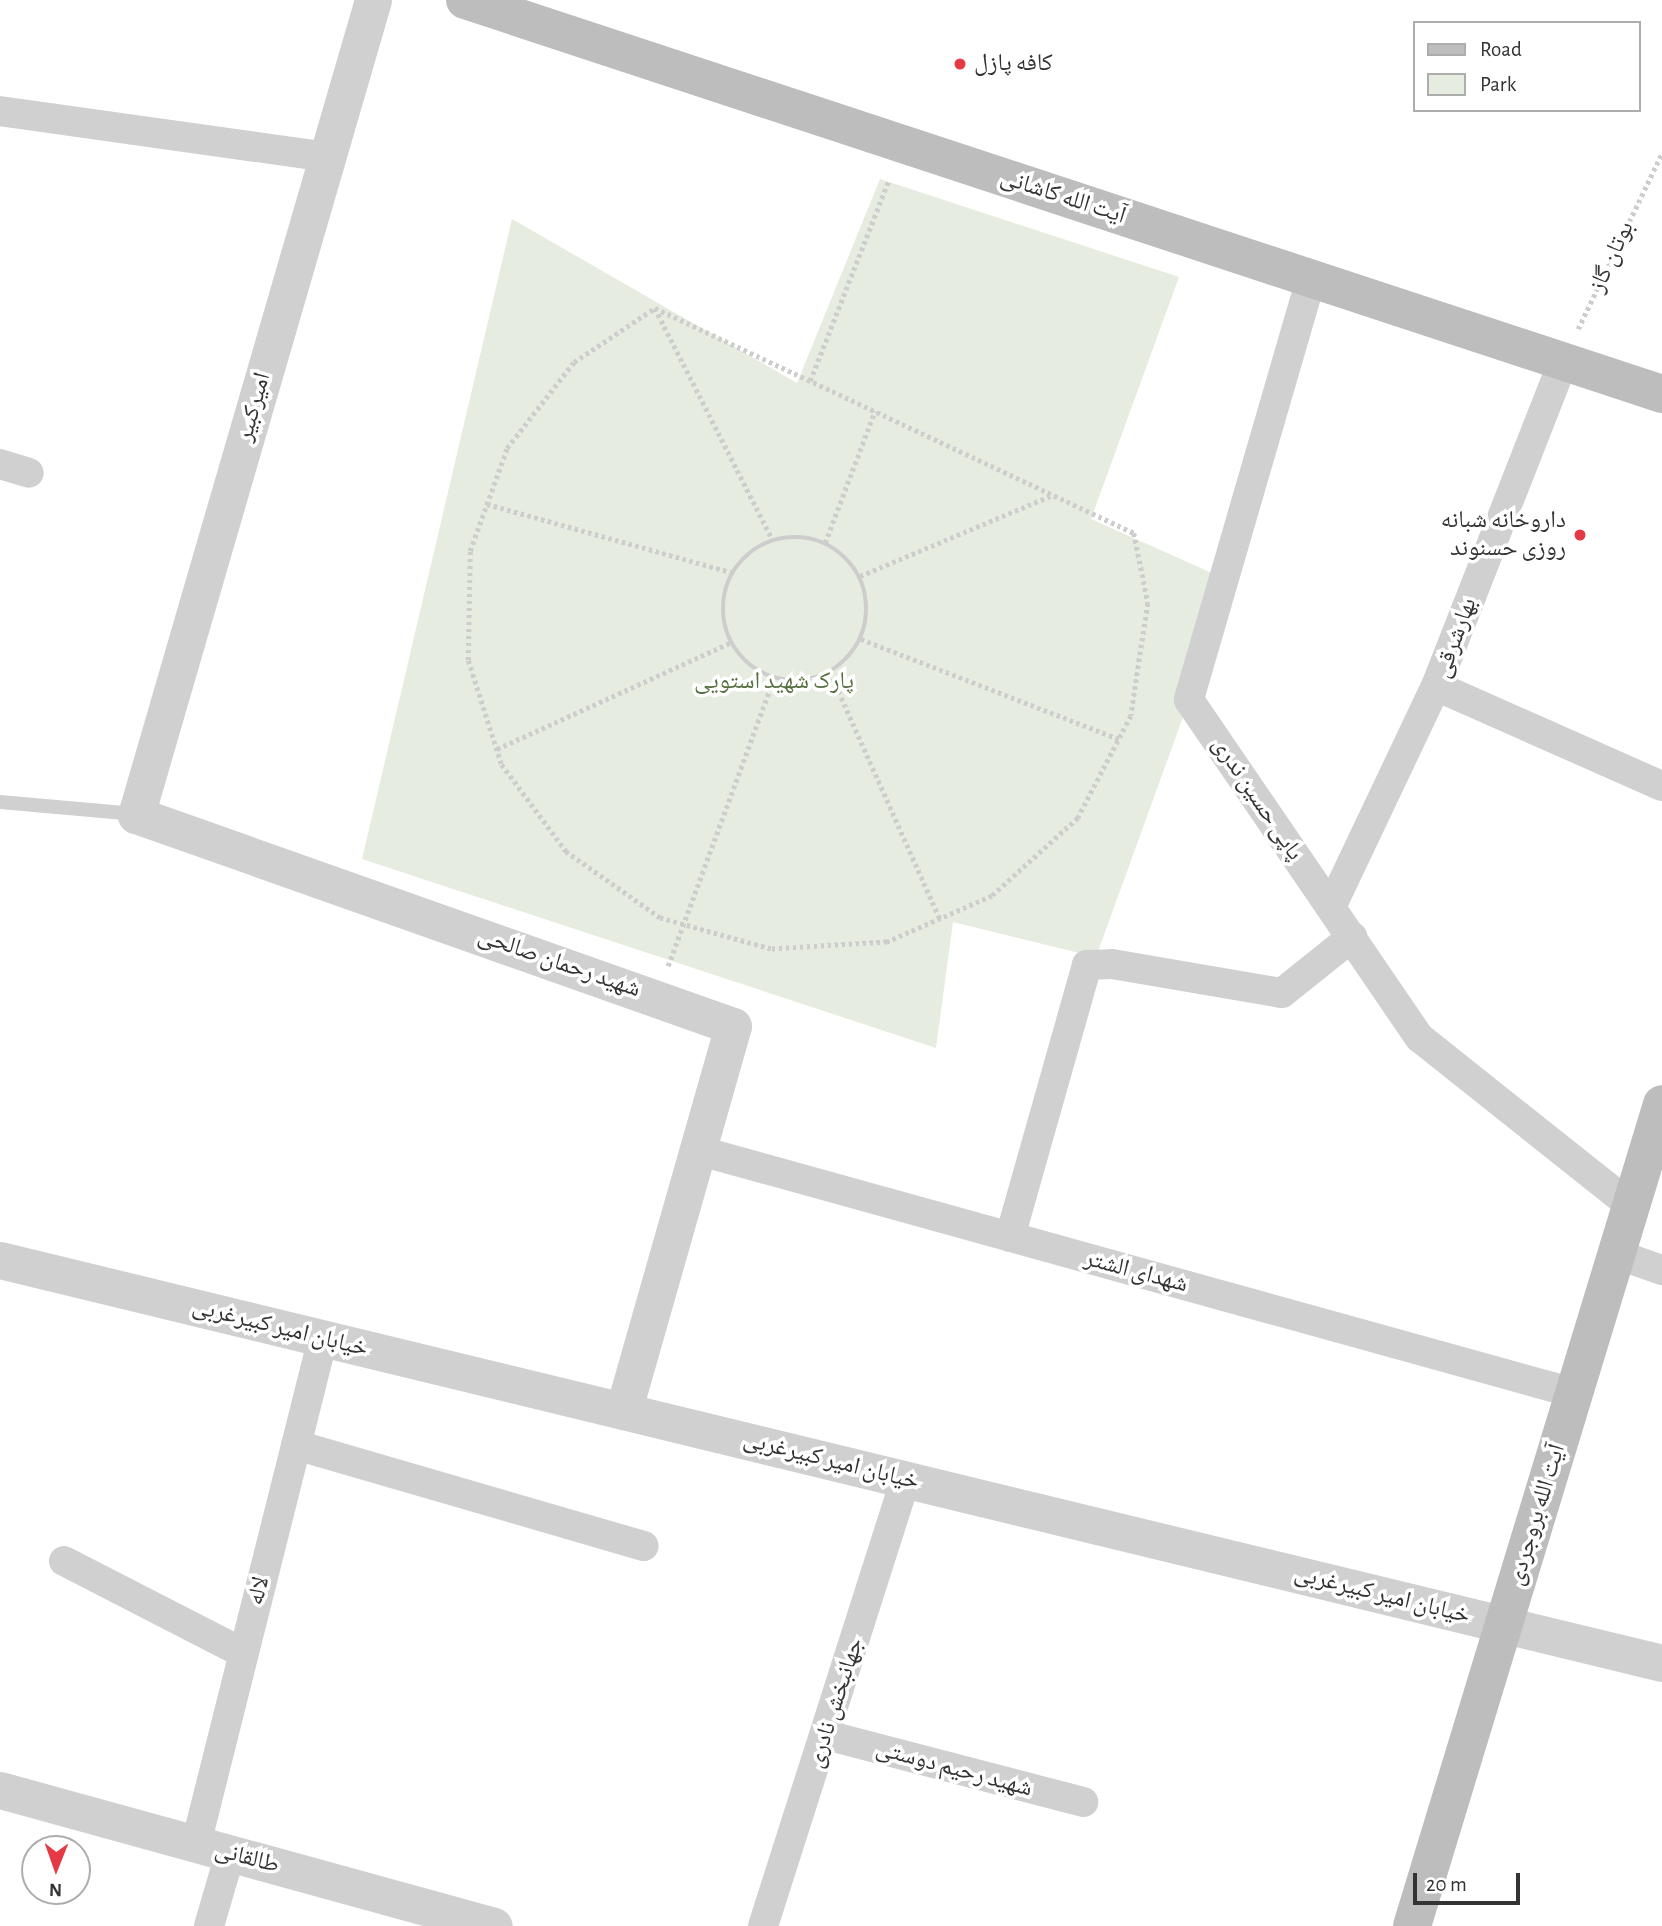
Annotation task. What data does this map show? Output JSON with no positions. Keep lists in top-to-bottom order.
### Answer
{
  "streets": {
    "main road": ["آیت الله کاشانی", "آیت الله بروجردی"],
    "street": [
      "امیرکبیر",
      "بهارشرقی",
      "پاپی حسین ندری",
      "شهید رحمان صالحی",
      "شهدای الشتر",
      "خیابان امیر کبیرغربی",
      "لاله",
      "جهانبخش نادری",
      "شهید رحیم دوستی",
      "طالقانی"
    ],
    "path": ["بوتان گاز"]
  },
  "crossings": [
    ["آیت الله کاشانی", "بوتان گاز"],
    ["آیت الله کاشانی", "بهارشرقی"],
    ["آیت الله کاشانی", "پاپی حسین ندری"],
    ["بوتان گاز", "بهارشرقی"],
    ["امیرکبیر", "شهید رحمان صالحی"],
    ["پاپی حسین ندری", "آیت الله بروجردی"],
    ["شهید رحمان صالحی", "شهدای الشتر"],
    ["شهید رحمان صالحی", "خیابان امیر کبیرغربی"],
    ["شهدای الشتر", "آیت الله بروجردی"],
    ["خیابان امیر کبیرغربی", "آیت الله بروجردی"],
    ["خیابان امیر کبیرغربی", "لاله"],
    ["خیابان امیر کبیرغربی", "جهانبخش نادری"],
    ["لاله", "طالقانی"],
    ["جهانبخش نادری", "شهید رحیم دوستی"]
  ],
  "parks": ["پارک شهید استویی"],
  "places": ["کافه پازل", "داروخانه شبانه روزی حسنوند"],
  "legend": ["Road", "Park"],
  "scale_bar": "20 m",
  "north": "bottom"
}
